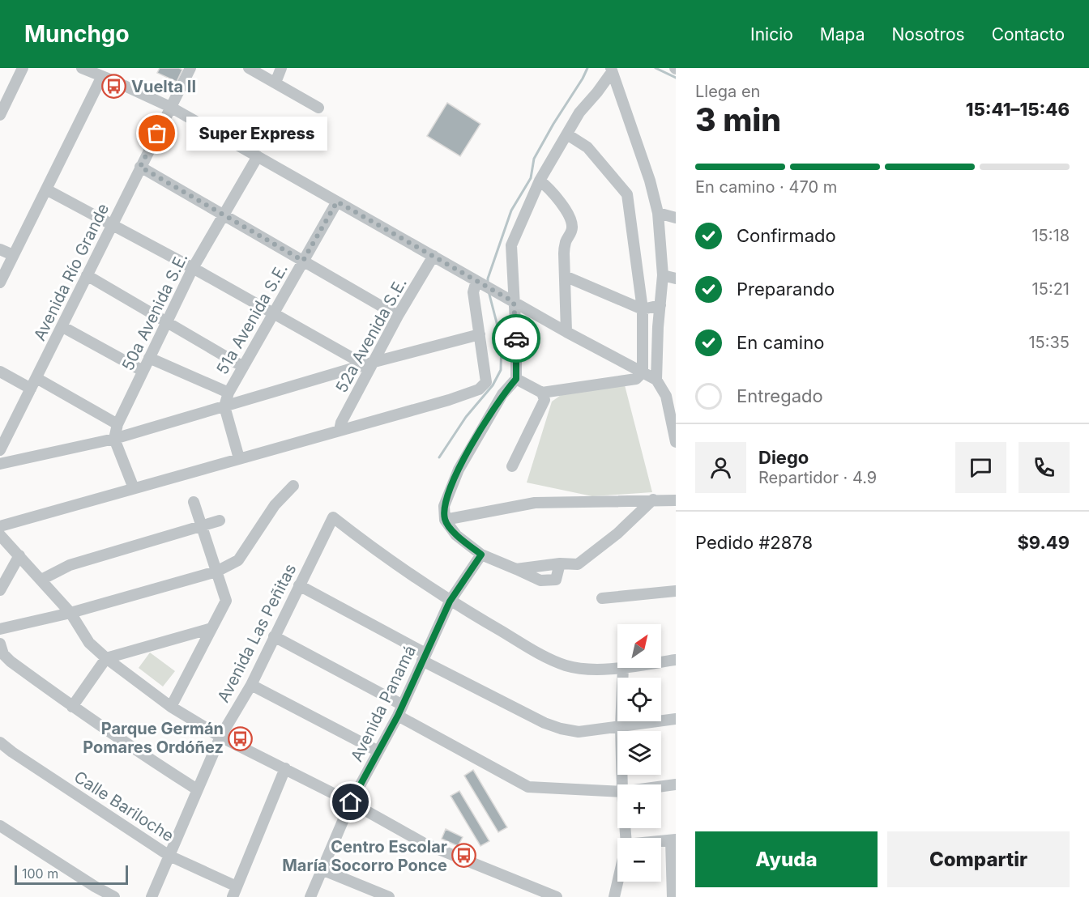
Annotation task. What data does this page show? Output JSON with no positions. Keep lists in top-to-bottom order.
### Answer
{
  "streets": {
    "street": [
      "Avenida Río Grande",
      "50a Avenida S.E.",
      "51a Avenida S.E.",
      "52a Avenida S.E.",
      "Avenida Las Peñitas",
      "Avenida Panamá",
      "Calle Bariloche"
    ]
  },
  "crossings": [
    ["Avenida Las Peñitas", "Avenida Panamá"],
    ["Avenida Las Peñitas", "Calle Bariloche"]
  ],
  "places": {
    "bus stop": ["Vuelta II", "Parque Germán Pomares Ordóñez", "Centro Escolar María Socorro Ponce"],
    "other": ["Super Express"]
  },
  "scale_bar": "100 m",
  "north": "top right",
  "page": {
    "header": "Munchgo",
    "nav": [
      "Inicio",
      "Mapa",
      "Nosotros",
      "Contacto"
    ],
    "heading": ["3 min", "Llega en", "15:41–15:46"],
    "panel": [
      "Diego",
      "Repartidor · 4.9",
      "Pedido #2878",
      "$9.49"
    ],
    "bubble": "Super Express",
    "bar": "En camino · 470 m",
    "list": [
      ["Confirmado", "15:18"],
      ["Preparando", "15:21"],
      ["En camino", "15:35"],
      "Entregado"
    ],
    "map_buttons": ["+", "−"],
    "buttons": ["Ayuda", "Compartir"],
    "scale": "100 m"
  }
}
